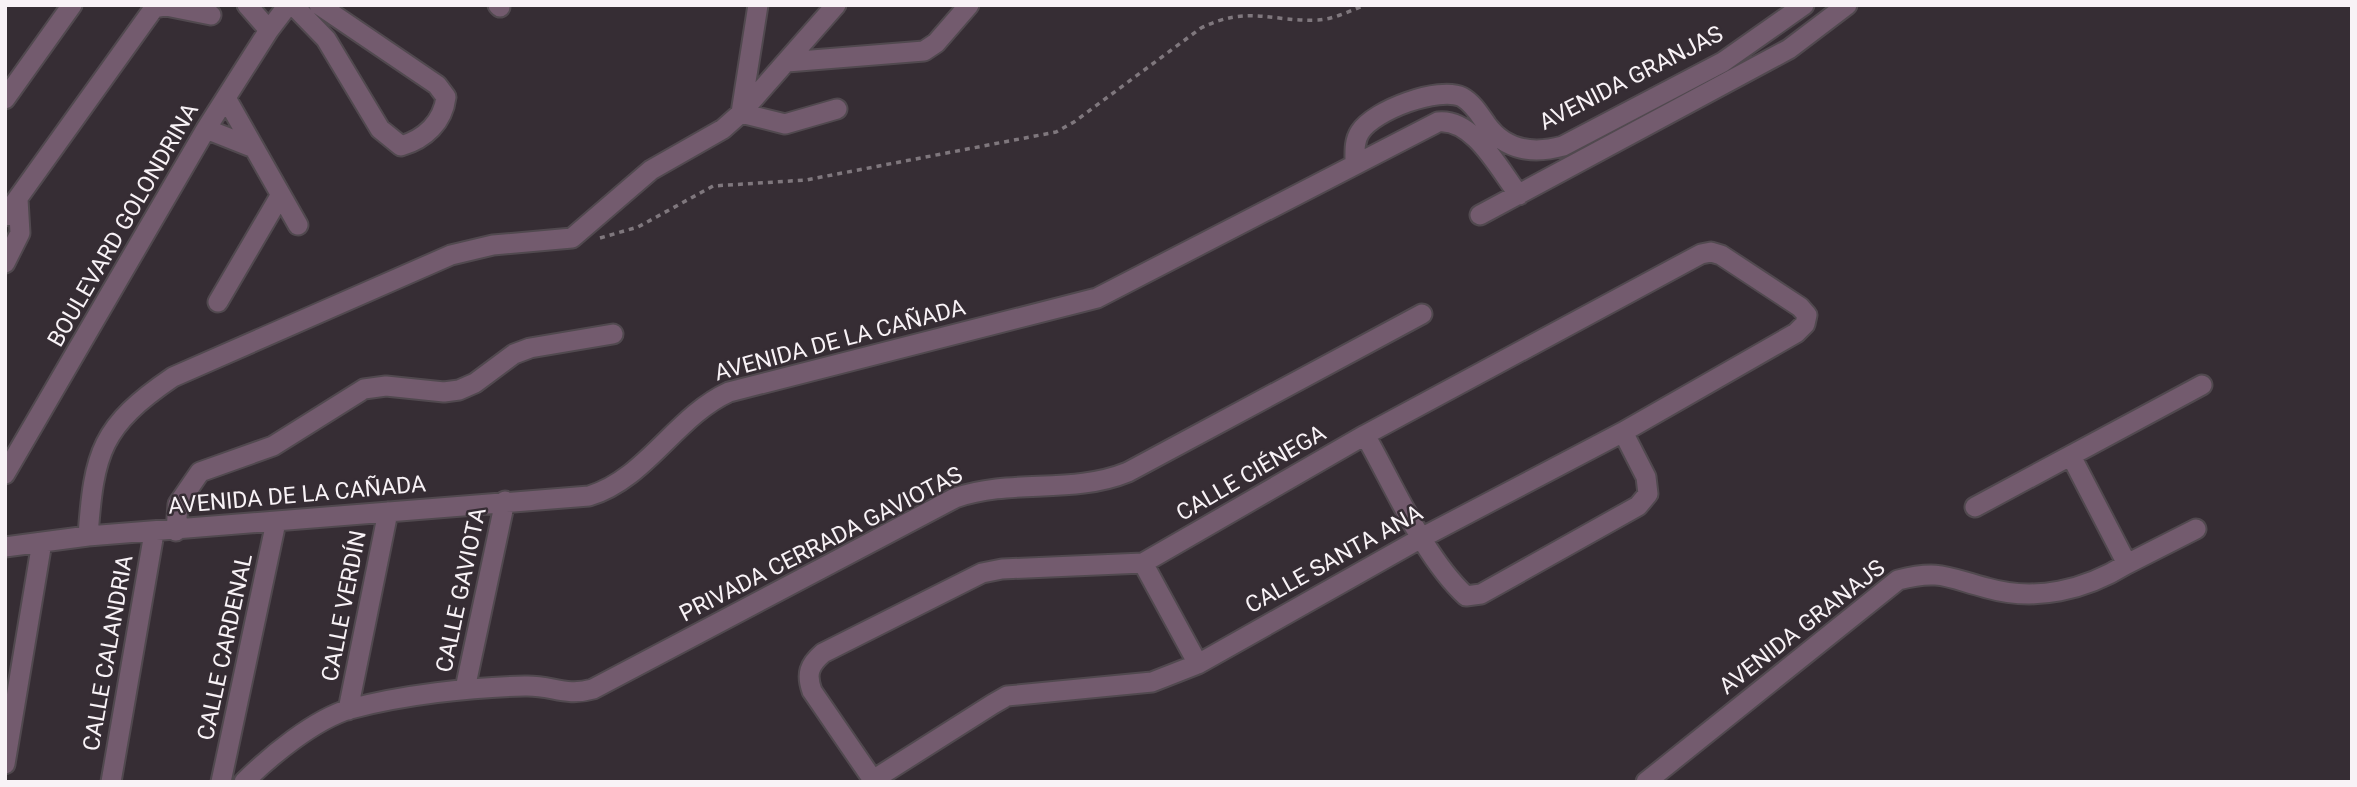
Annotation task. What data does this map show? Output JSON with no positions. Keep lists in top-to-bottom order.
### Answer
{
  "streets": {
    "street": [
      "AVENIDA GRANJAS",
      "BOULEVARD GOLONDRINA",
      "AVENIDA DE LA CAÑADA",
      "CALLE CIÉNEGA",
      "PRIVADA CERRADA GAVIOTAS",
      "CALLE SANTA ANA",
      "CALLE GAVIOTA",
      "CALLE VERDÍN",
      "AVENIDA GRANAJS",
      "CALLE CARDENAL",
      "CALLE CALANDRIA"
    ]
  },
  "crossings": [
    ["AVENIDA GRANJAS", "AVENIDA DE LA CAÑADA"],
    ["AVENIDA DE LA CAÑADA", "CALLE GAVIOTA"],
    ["AVENIDA DE LA CAÑADA", "CALLE VERDÍN"],
    ["AVENIDA DE LA CAÑADA", "CALLE CARDENAL"],
    ["AVENIDA DE LA CAÑADA", "CALLE CALANDRIA"],
    ["CALLE CIÉNEGA", "CALLE SANTA ANA"],
    ["PRIVADA CERRADA GAVIOTAS", "CALLE GAVIOTA"],
    ["PRIVADA CERRADA GAVIOTAS", "CALLE VERDÍN"]
  ]
}
